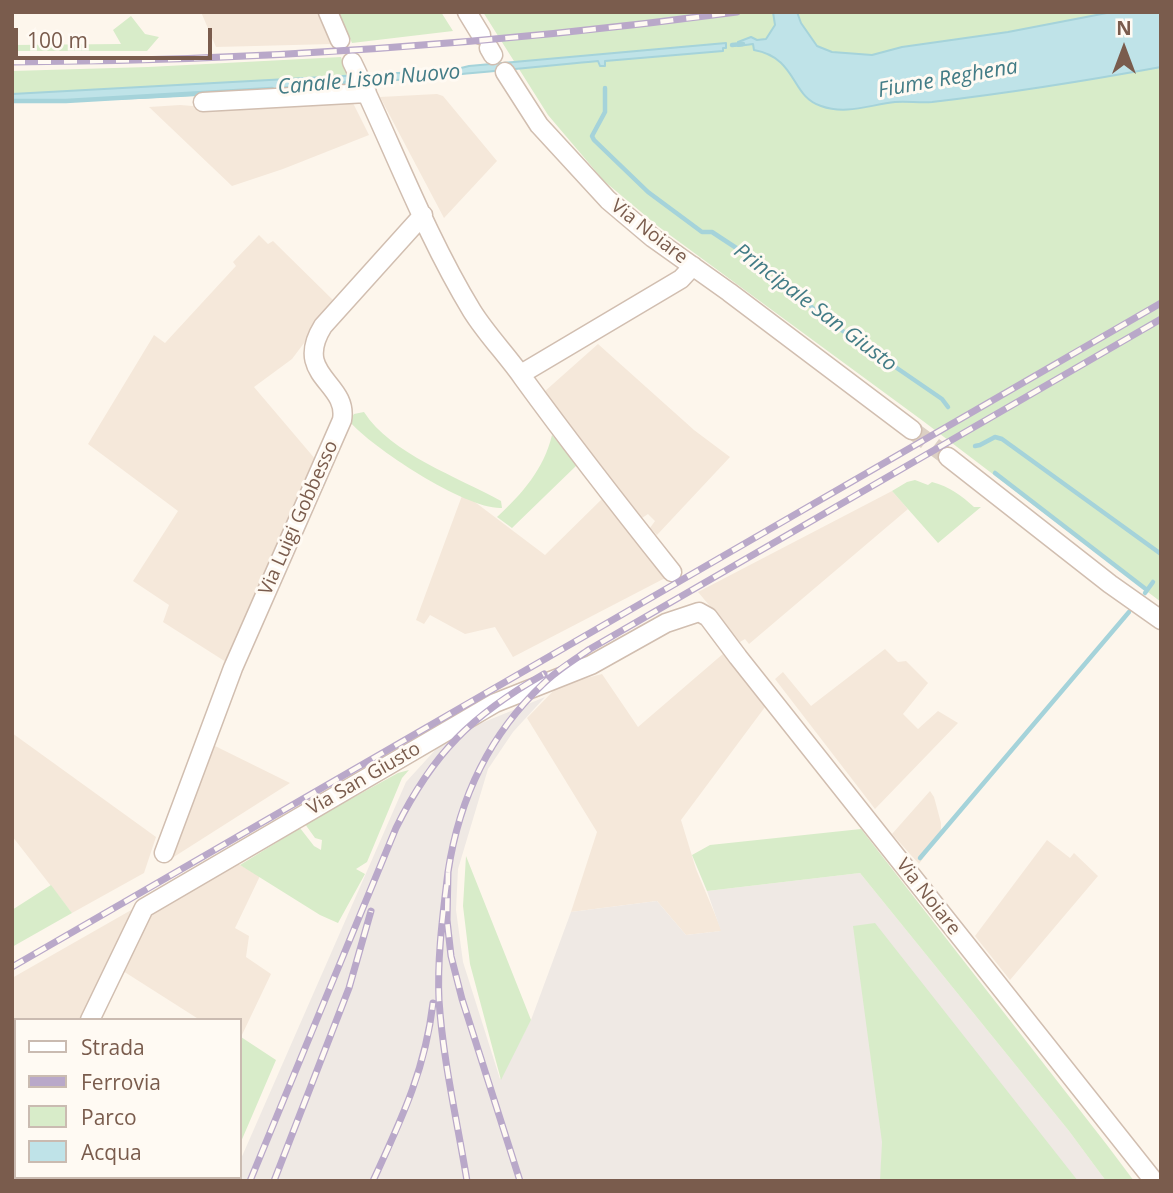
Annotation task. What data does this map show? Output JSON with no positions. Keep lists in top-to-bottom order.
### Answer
{
  "streets": {
    "street": ["Via Noiare", "Via Luigi Gobbesso", "Via San Giusto"]
  },
  "crossings": [
    ["Via Noiare", "Via San Giusto"]
  ],
  "water": ["Fiume Reghena", "Canale Lison Nuovo", "Principale San Giusto"],
  "legend": [
    "Strada",
    "Ferrovia",
    "Parco",
    "Acqua"
  ],
  "scale_bar": "100 m",
  "north": "top"
}
